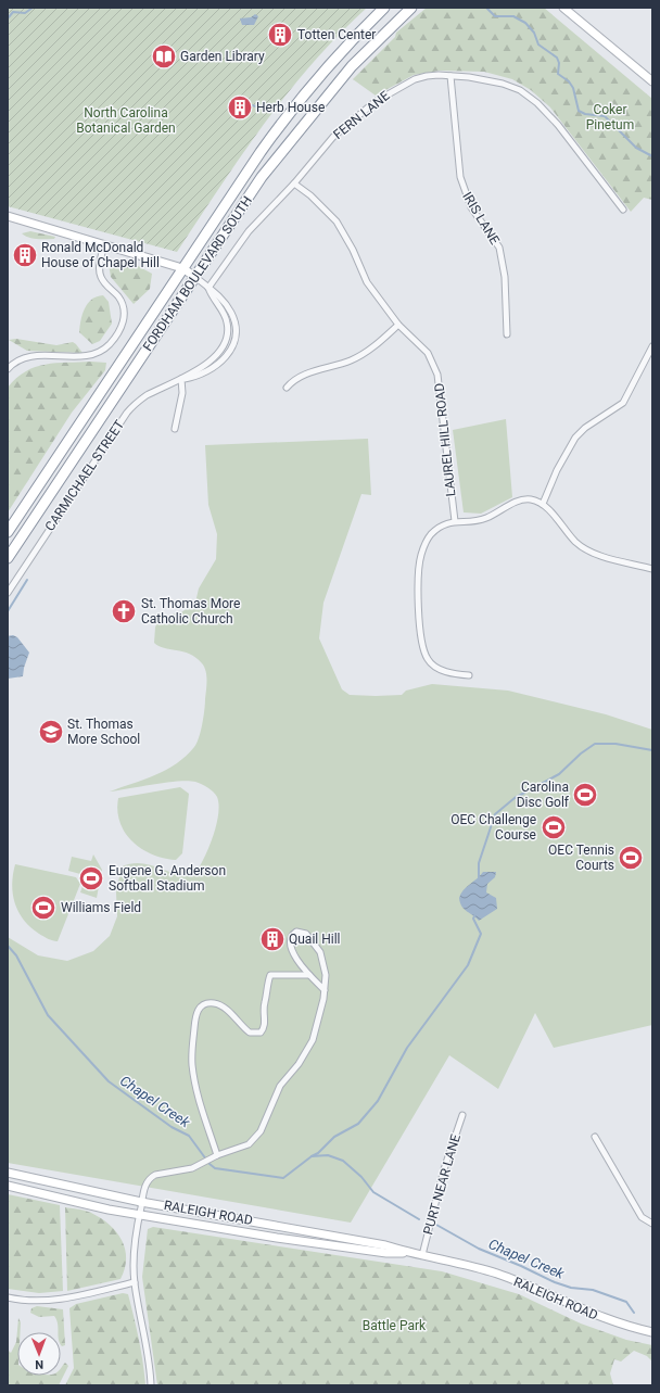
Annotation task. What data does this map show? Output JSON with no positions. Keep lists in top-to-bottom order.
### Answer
{
  "streets": {
    "highway": ["FORDHAM BOULEVARD SOUTH"],
    "main road": ["RALEIGH ROAD"],
    "street": [
      "FERN LANE",
      "IRIS LANE",
      "LAUREL HILL ROAD",
      "CARMICHAEL STREET",
      "PURT NEAR LANE"
    ]
  },
  "crossings": [
    ["FERN LANE", "IRIS LANE"],
    ["FERN LANE", "LAUREL HILL ROAD"],
    ["PURT NEAR LANE", "RALEIGH ROAD"]
  ],
  "water": ["Chapel Creek"],
  "parks": ["Coker Pinetum", "North Carolina Botanical Garden", "Battle Park"],
  "places": {
    "building": [
      "Totten Center",
      "Herb House",
      "Ronald McDonald House of Chapel Hill",
      "Quail Hill"
    ],
    "library": ["Garden Library"],
    "church": ["St. Thomas More Catholic Church"],
    "school or university": ["St. Thomas More School"],
    "sports": [
      "Carolina Disc Golf",
      "OEC Challenge Course",
      "OEC Tennis Courts",
      "Eugene G. Anderson Softball Stadium",
      "Williams Field"
    ]
  },
  "north": "bottom"
}
